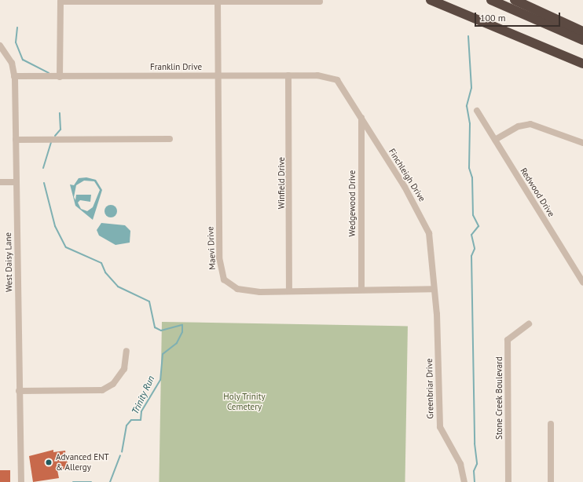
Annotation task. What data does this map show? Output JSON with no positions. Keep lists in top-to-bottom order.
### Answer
{
  "streets": {
    "street": [
      "Franklin Drive",
      "Finchleigh Drive",
      "Winfield Drive",
      "Redwood Drive",
      "Wedgewood Drive",
      "Maevi Drive",
      "West Daisy Lane",
      "Greenbriar Drive",
      "Stone Creek Boulevard"
    ]
  },
  "crossings": [
    ["Franklin Drive", "Finchleigh Drive"],
    ["Franklin Drive", "Winfield Drive"],
    ["Franklin Drive", "Maevi Drive"],
    ["Franklin Drive", "West Daisy Lane"],
    ["Finchleigh Drive", "Wedgewood Drive"],
    ["Finchleigh Drive", "Maevi Drive"],
    ["Finchleigh Drive", "Greenbriar Drive"],
    ["Winfield Drive", "Maevi Drive"],
    ["Wedgewood Drive", "Maevi Drive"],
    ["Maevi Drive", "Greenbriar Drive"]
  ],
  "water": ["Trinity Run"],
  "parks": ["Holy Trinity Cemetery"],
  "places": ["Advanced ENT & Allergy"],
  "scale_bar": "100 m"
}
